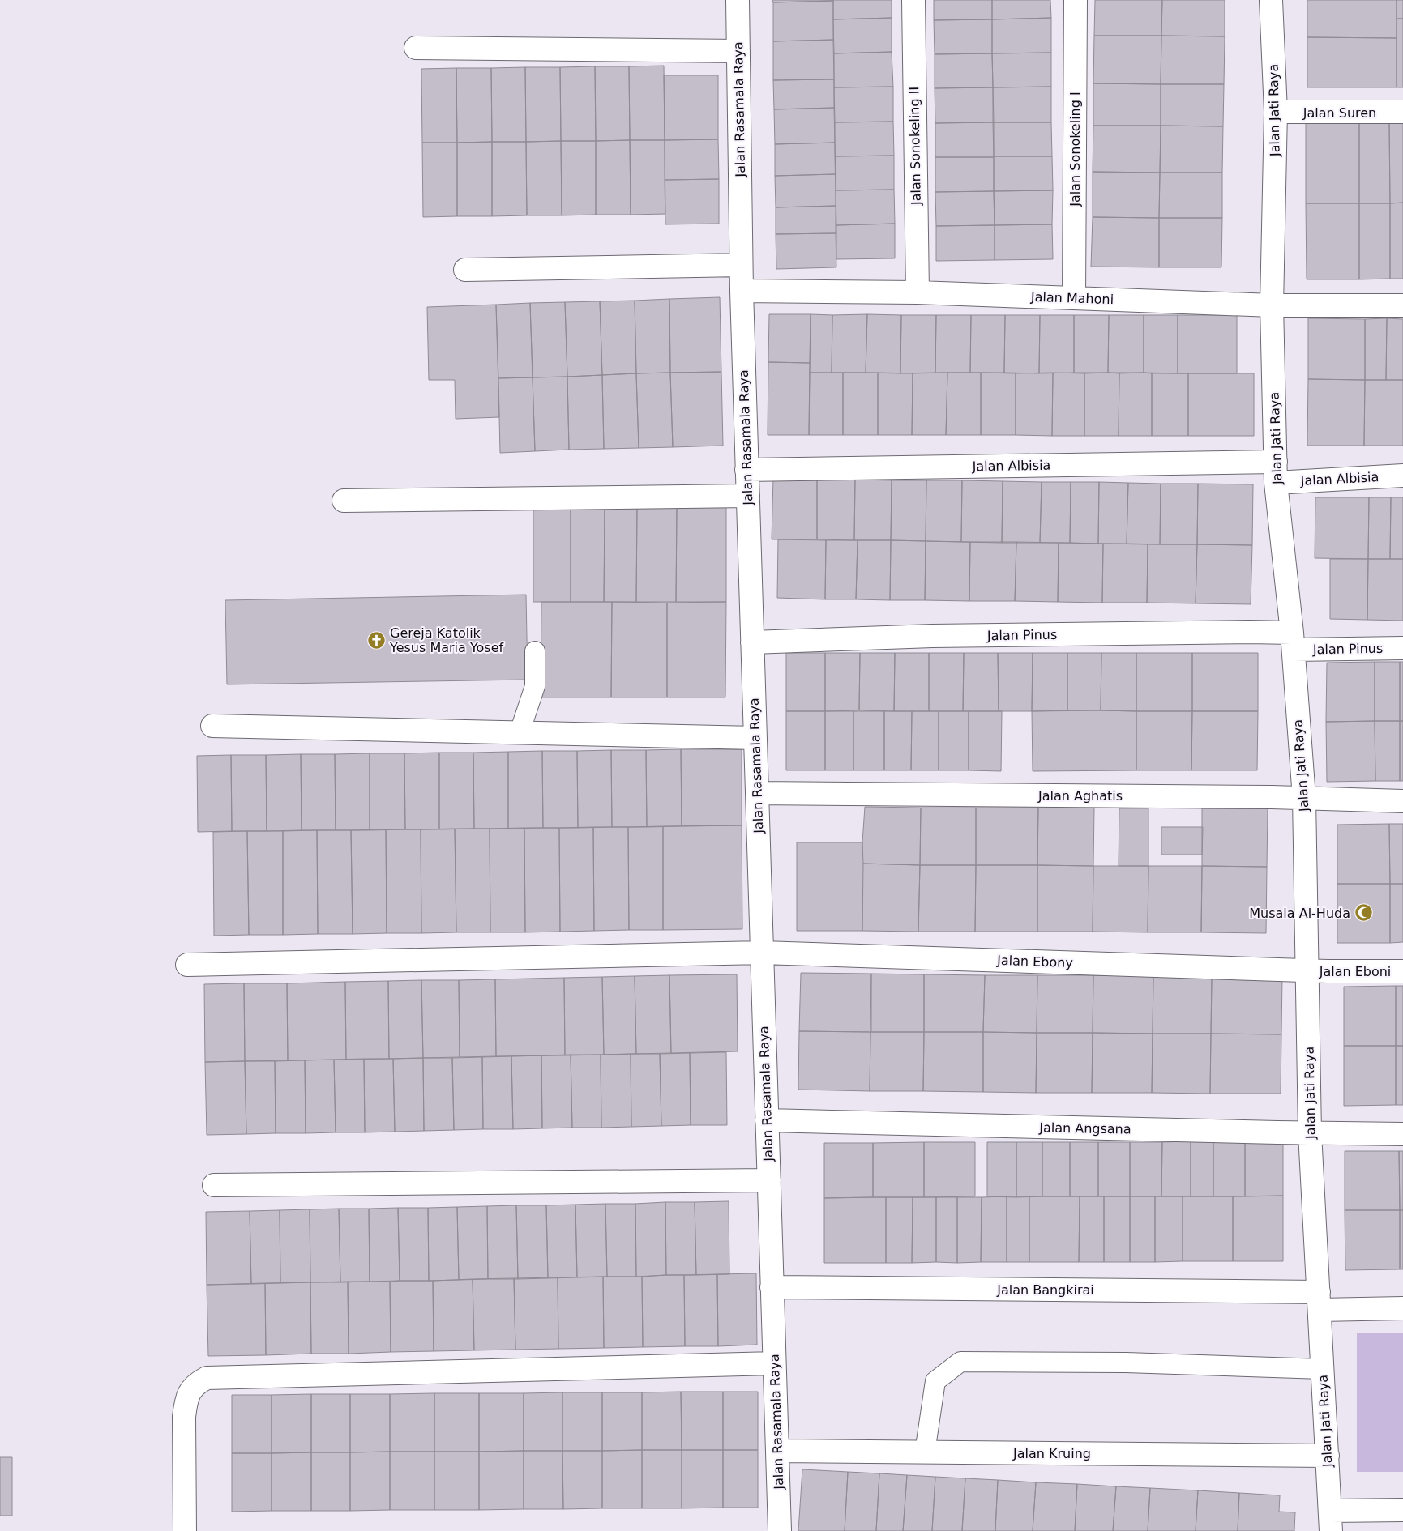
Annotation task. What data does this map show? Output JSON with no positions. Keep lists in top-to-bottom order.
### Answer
{
  "streets": {
    "street": [
      "Jalan Rasamala Raya",
      "Jalan Jati Raya",
      "Jalan Suren",
      "Jalan Sonokeling II",
      "Jalan Sonokeling I",
      "Jalan Mahoni",
      "Jalan Albisia",
      "Jalan Pinus",
      "Jalan Aghatis",
      "Jalan Ebony",
      "Jalan Eboni",
      "Jalan Angsana",
      "Jalan Bangkirai",
      "Jalan Kruing"
    ]
  },
  "crossings": [
    ["Jalan Rasamala Raya", "Jalan Mahoni"],
    ["Jalan Rasamala Raya", "Jalan Albisia"],
    ["Jalan Rasamala Raya", "Jalan Pinus"],
    ["Jalan Rasamala Raya", "Jalan Aghatis"],
    ["Jalan Rasamala Raya", "Jalan Ebony"],
    ["Jalan Rasamala Raya", "Jalan Angsana"],
    ["Jalan Rasamala Raya", "Jalan Bangkirai"],
    ["Jalan Rasamala Raya", "Jalan Kruing"],
    ["Jalan Jati Raya", "Jalan Suren"],
    ["Jalan Jati Raya", "Jalan Mahoni"],
    ["Jalan Jati Raya", "Jalan Albisia"],
    ["Jalan Jati Raya", "Jalan Pinus"],
    ["Jalan Jati Raya", "Jalan Aghatis"],
    ["Jalan Jati Raya", "Jalan Ebony"],
    ["Jalan Jati Raya", "Jalan Eboni"],
    ["Jalan Jati Raya", "Jalan Angsana"],
    ["Jalan Jati Raya", "Jalan Bangkirai"],
    ["Jalan Jati Raya", "Jalan Kruing"],
    ["Jalan Sonokeling II", "Jalan Mahoni"],
    ["Jalan Sonokeling I", "Jalan Mahoni"],
    ["Jalan Ebony", "Jalan Eboni"]
  ],
  "places": {
    "church": ["Gereja Katolik Yesus Maria Yosef"],
    "mosque": ["Musala Al-Huda"]
  }
}
